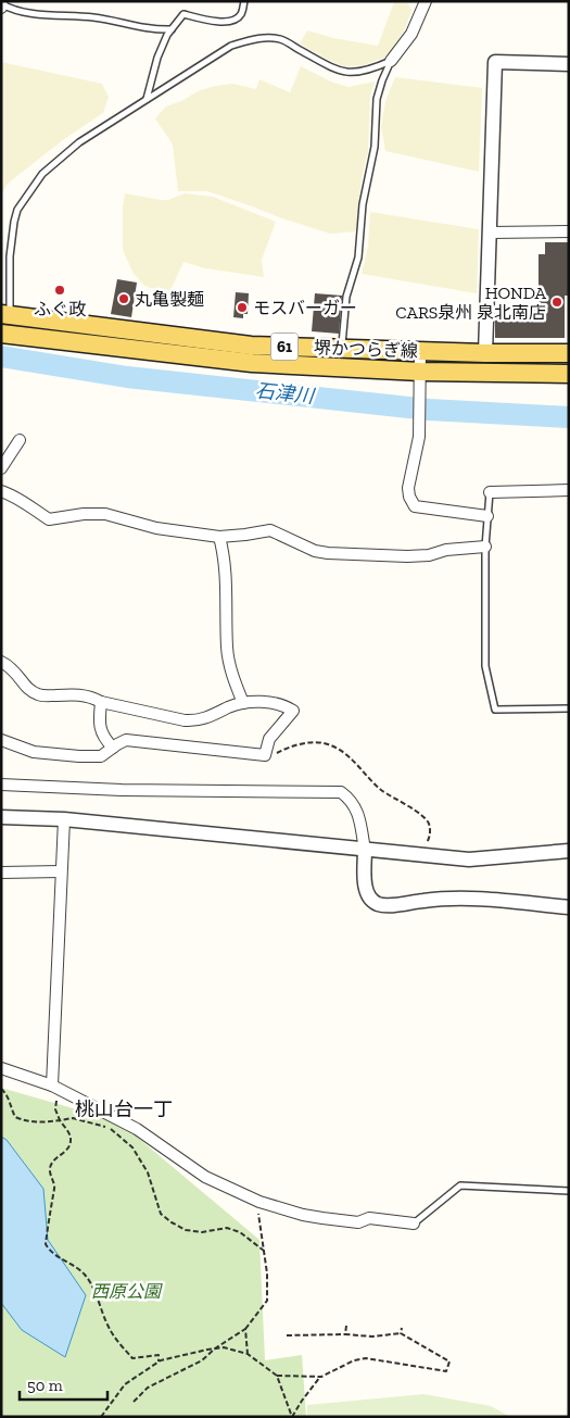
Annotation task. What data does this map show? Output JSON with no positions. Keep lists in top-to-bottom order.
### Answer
{
  "streets": {
    "main road": ["61", "堺かつらぎ線"]
  },
  "districts": ["桃山台一丁"],
  "water": ["石津川"],
  "parks": ["西原公園"],
  "places": [
    "ふぐ政",
    "丸亀製麺",
    "HONDA CARS泉州 泉北南店",
    "モスバーガー"
  ],
  "scale_bar": "50 m"
}
